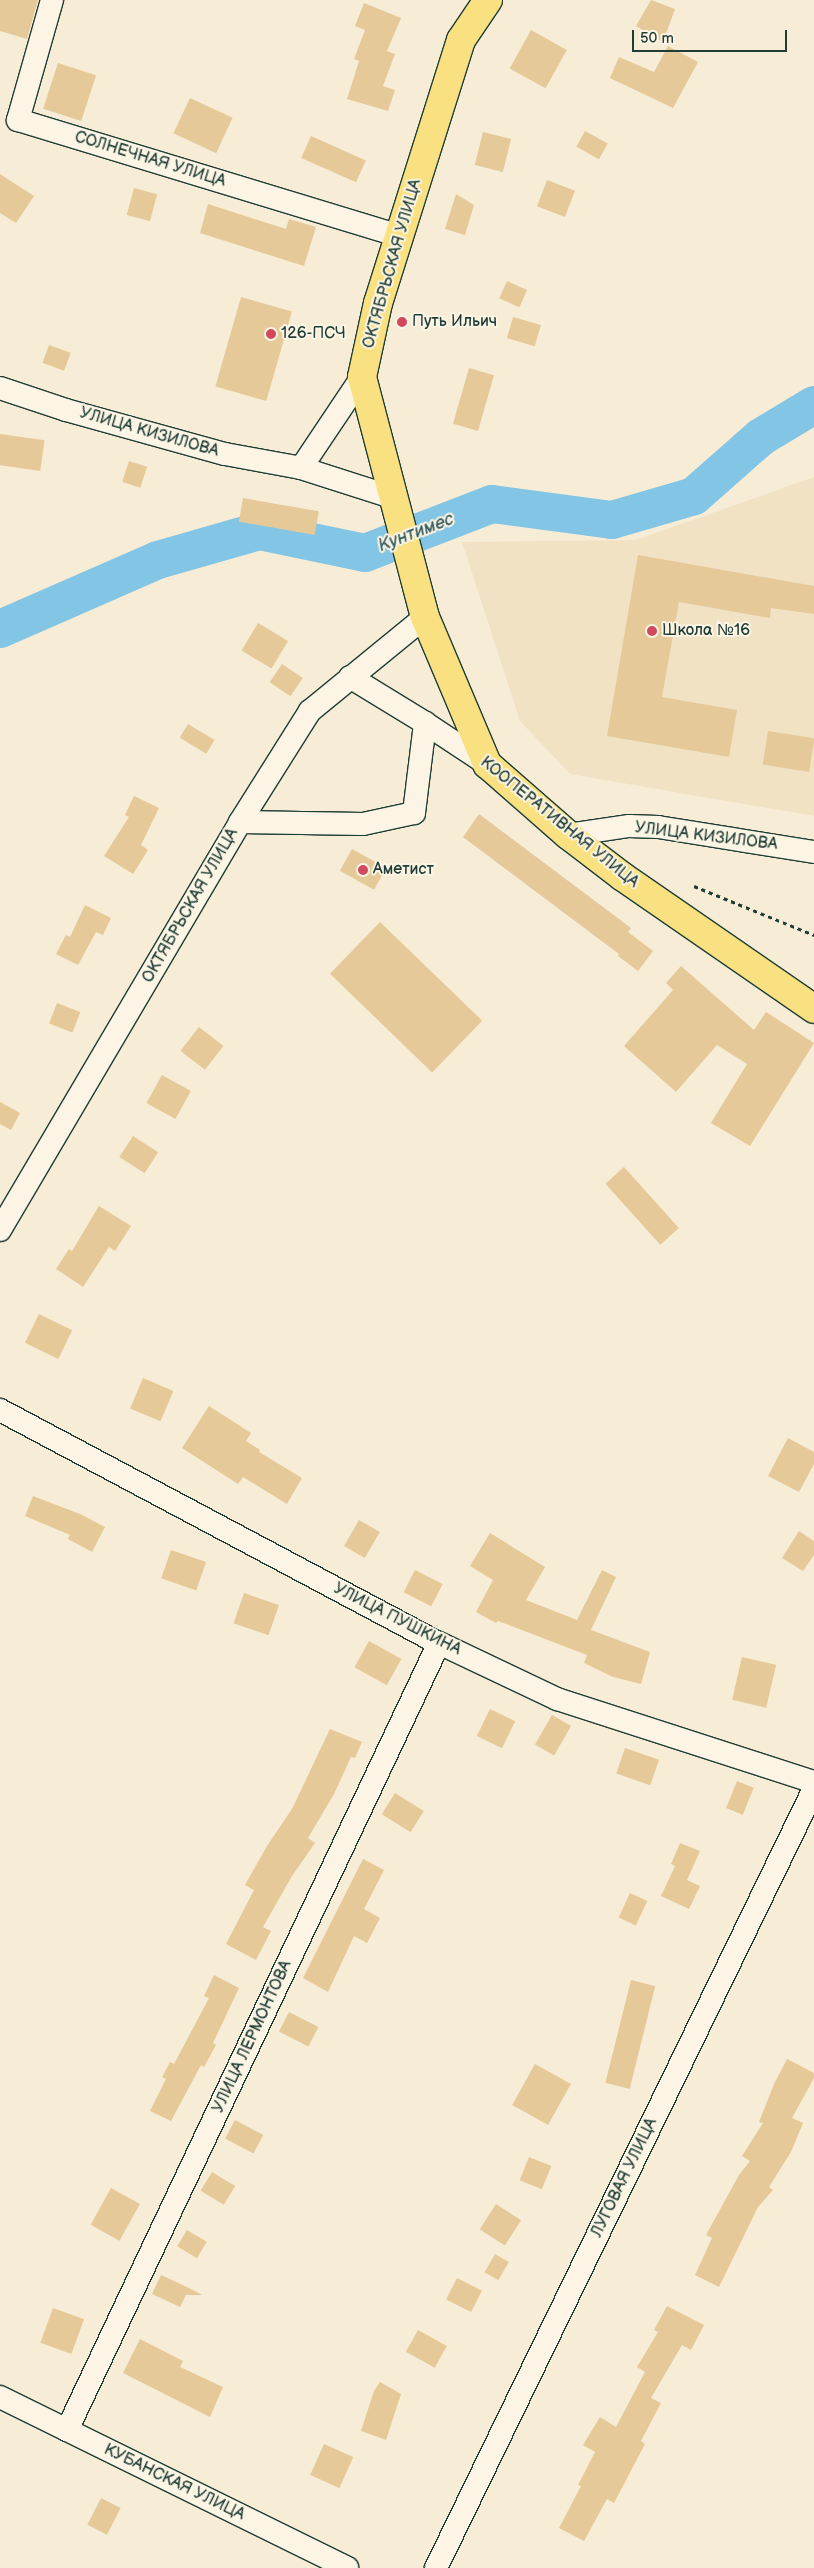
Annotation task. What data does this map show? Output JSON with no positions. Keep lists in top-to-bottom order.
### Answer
{
  "streets": {
    "main road": ["ОКТЯБРЬСКАЯ УЛИЦА", "КООПЕРАТИВНАЯ УЛИЦА"],
    "street": [
      "СОЛНЕЧНАЯ УЛИЦА",
      "УЛИЦА КИЗИЛОВА",
      "УЛИЦА ПУШКИНА",
      "УЛИЦА ЛЕРМОНТОВА",
      "ЛУГОВАЯ УЛИЦА",
      "КУБАНСКАЯ УЛИЦА"
    ]
  },
  "crossings": [
    ["СОЛНЕЧНАЯ УЛИЦА", "ОКТЯБРЬСКАЯ УЛИЦА"],
    ["ОКТЯБРЬСКАЯ УЛИЦА", "УЛИЦА КИЗИЛОВА"],
    ["ОКТЯБРЬСКАЯ УЛИЦА", "КООПЕРАТИВНАЯ УЛИЦА"],
    ["УЛИЦА КИЗИЛОВА", "КООПЕРАТИВНАЯ УЛИЦА"],
    ["УЛИЦА ПУШКИНА", "УЛИЦА ЛЕРМОНТОВА"],
    ["УЛИЦА ЛЕРМОНТОВА", "КУБАНСКАЯ УЛИЦА"]
  ],
  "water": ["Кунтимес"],
  "places": [
    "Путь Ильич",
    "126-ПСЧ",
    "Школа №16",
    "Аметист"
  ],
  "scale_bar": "50 m"
}
